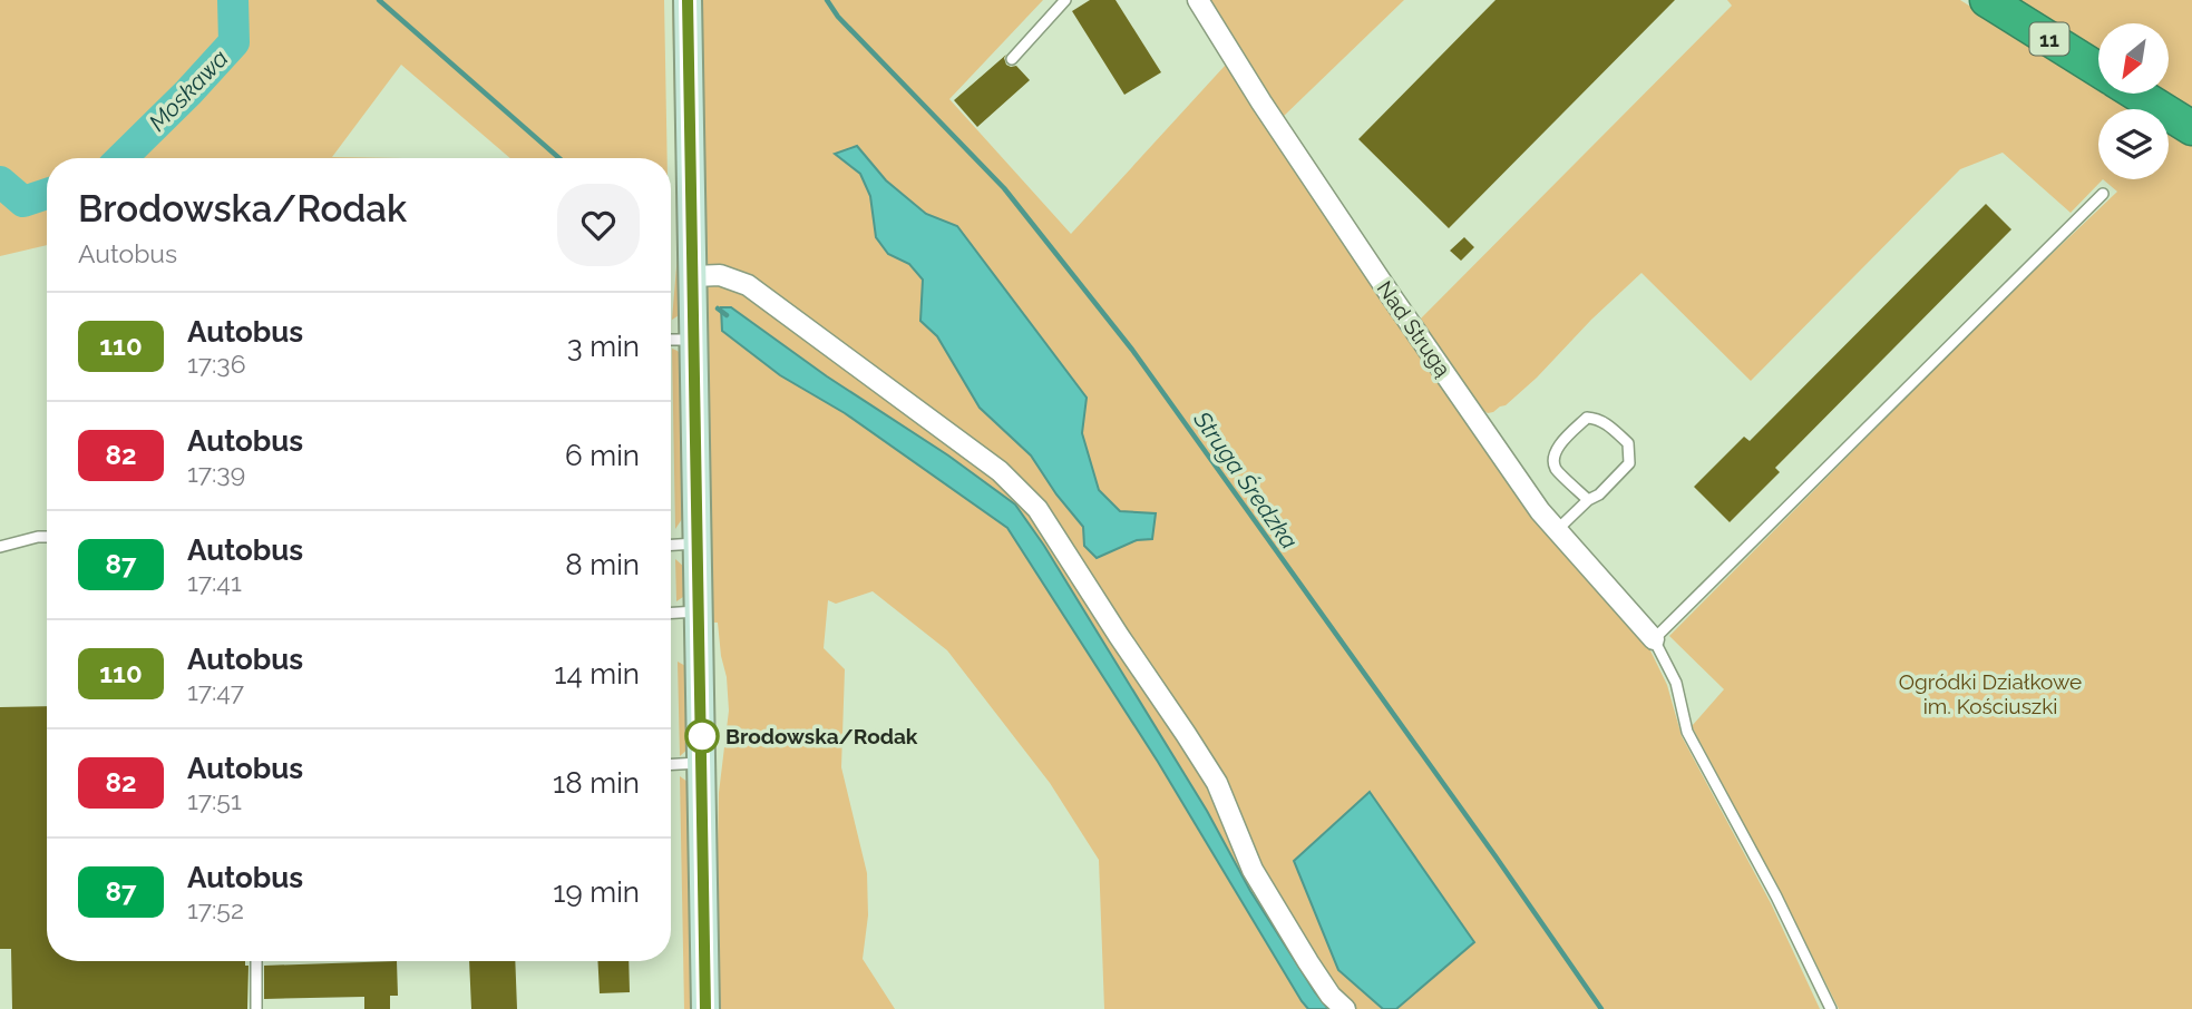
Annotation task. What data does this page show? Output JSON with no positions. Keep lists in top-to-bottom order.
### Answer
{
  "streets": {
    "highway": ["11"],
    "street": ["Nad Strugą"]
  },
  "water": ["Moskawa", "Struga Średzka"],
  "parks": ["Ogródki Działkowe im. Kościuszki"],
  "places": ["Brodowska/Rodak"],
  "lines": ["bus line 110"],
  "north": "bottom left",
  "page": {
    "heading": ["Brodowska/Rodak", "Autobus"],
    "list": [
      {
        "mark": "110",
        "name": "Autobus",
        "note": "17:36",
        "value": "3 min"
      },
      {
        "mark": "82",
        "name": "Autobus",
        "note": "17:39",
        "value": "6 min"
      },
      {
        "mark": "87",
        "name": "Autobus",
        "note": "17:41",
        "value": "8 min"
      },
      {
        "mark": "110",
        "name": "Autobus",
        "note": "17:47",
        "value": "14 min"
      },
      {
        "mark": "82",
        "name": "Autobus",
        "note": "17:51",
        "value": "18 min"
      },
      {
        "mark": "87",
        "name": "Autobus",
        "note": "17:52",
        "value": "19 min"
      }
    ]
  }
}
